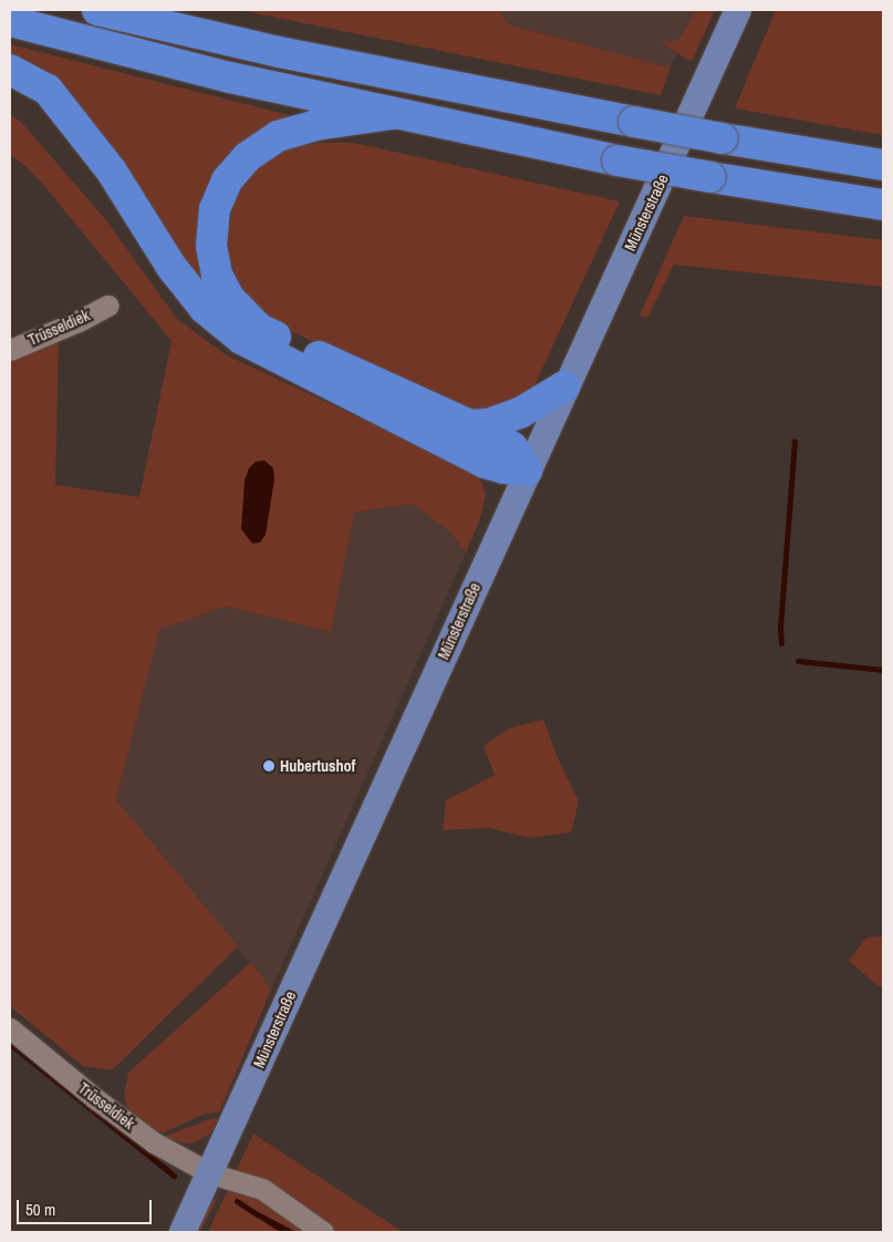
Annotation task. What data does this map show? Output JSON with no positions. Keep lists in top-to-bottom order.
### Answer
{
  "streets": {
    "main road": ["Münsterstraße"],
    "street": ["Trüsseldiek"]
  },
  "crossings": [
    ["Münsterstraße", "Trüsseldiek"]
  ],
  "places": ["Hubertushof"],
  "scale_bar": "50 m"
}
